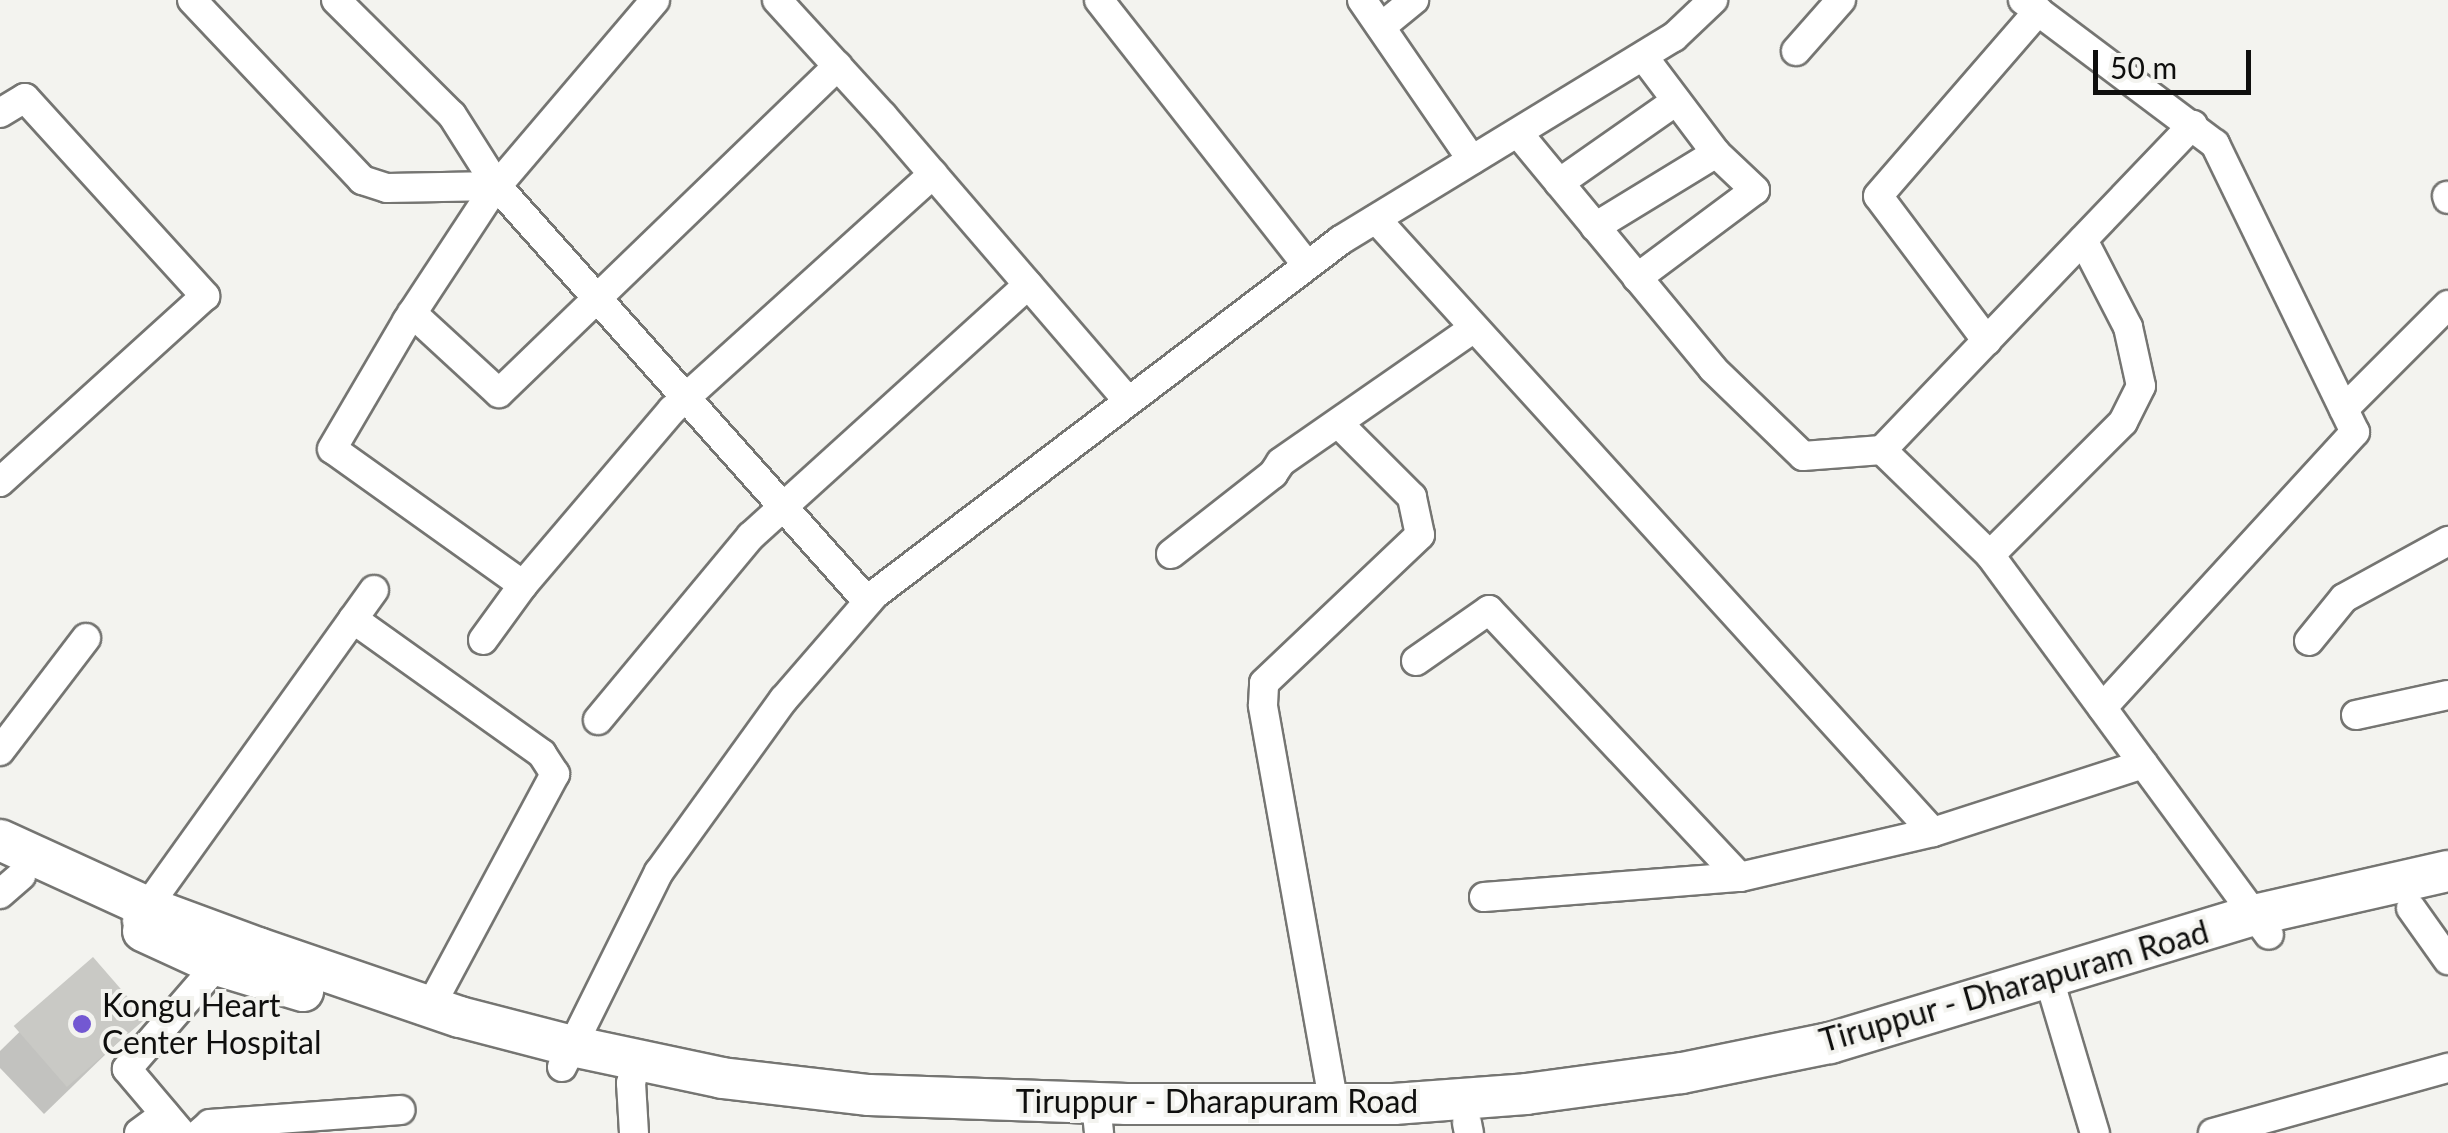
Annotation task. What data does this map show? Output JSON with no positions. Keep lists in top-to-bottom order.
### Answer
{
  "streets": {
    "highway": ["Tiruppur - Dharapuram Road"]
  },
  "places": ["Kongu Heart Center Hospital"],
  "scale_bar": "50 m"
}
